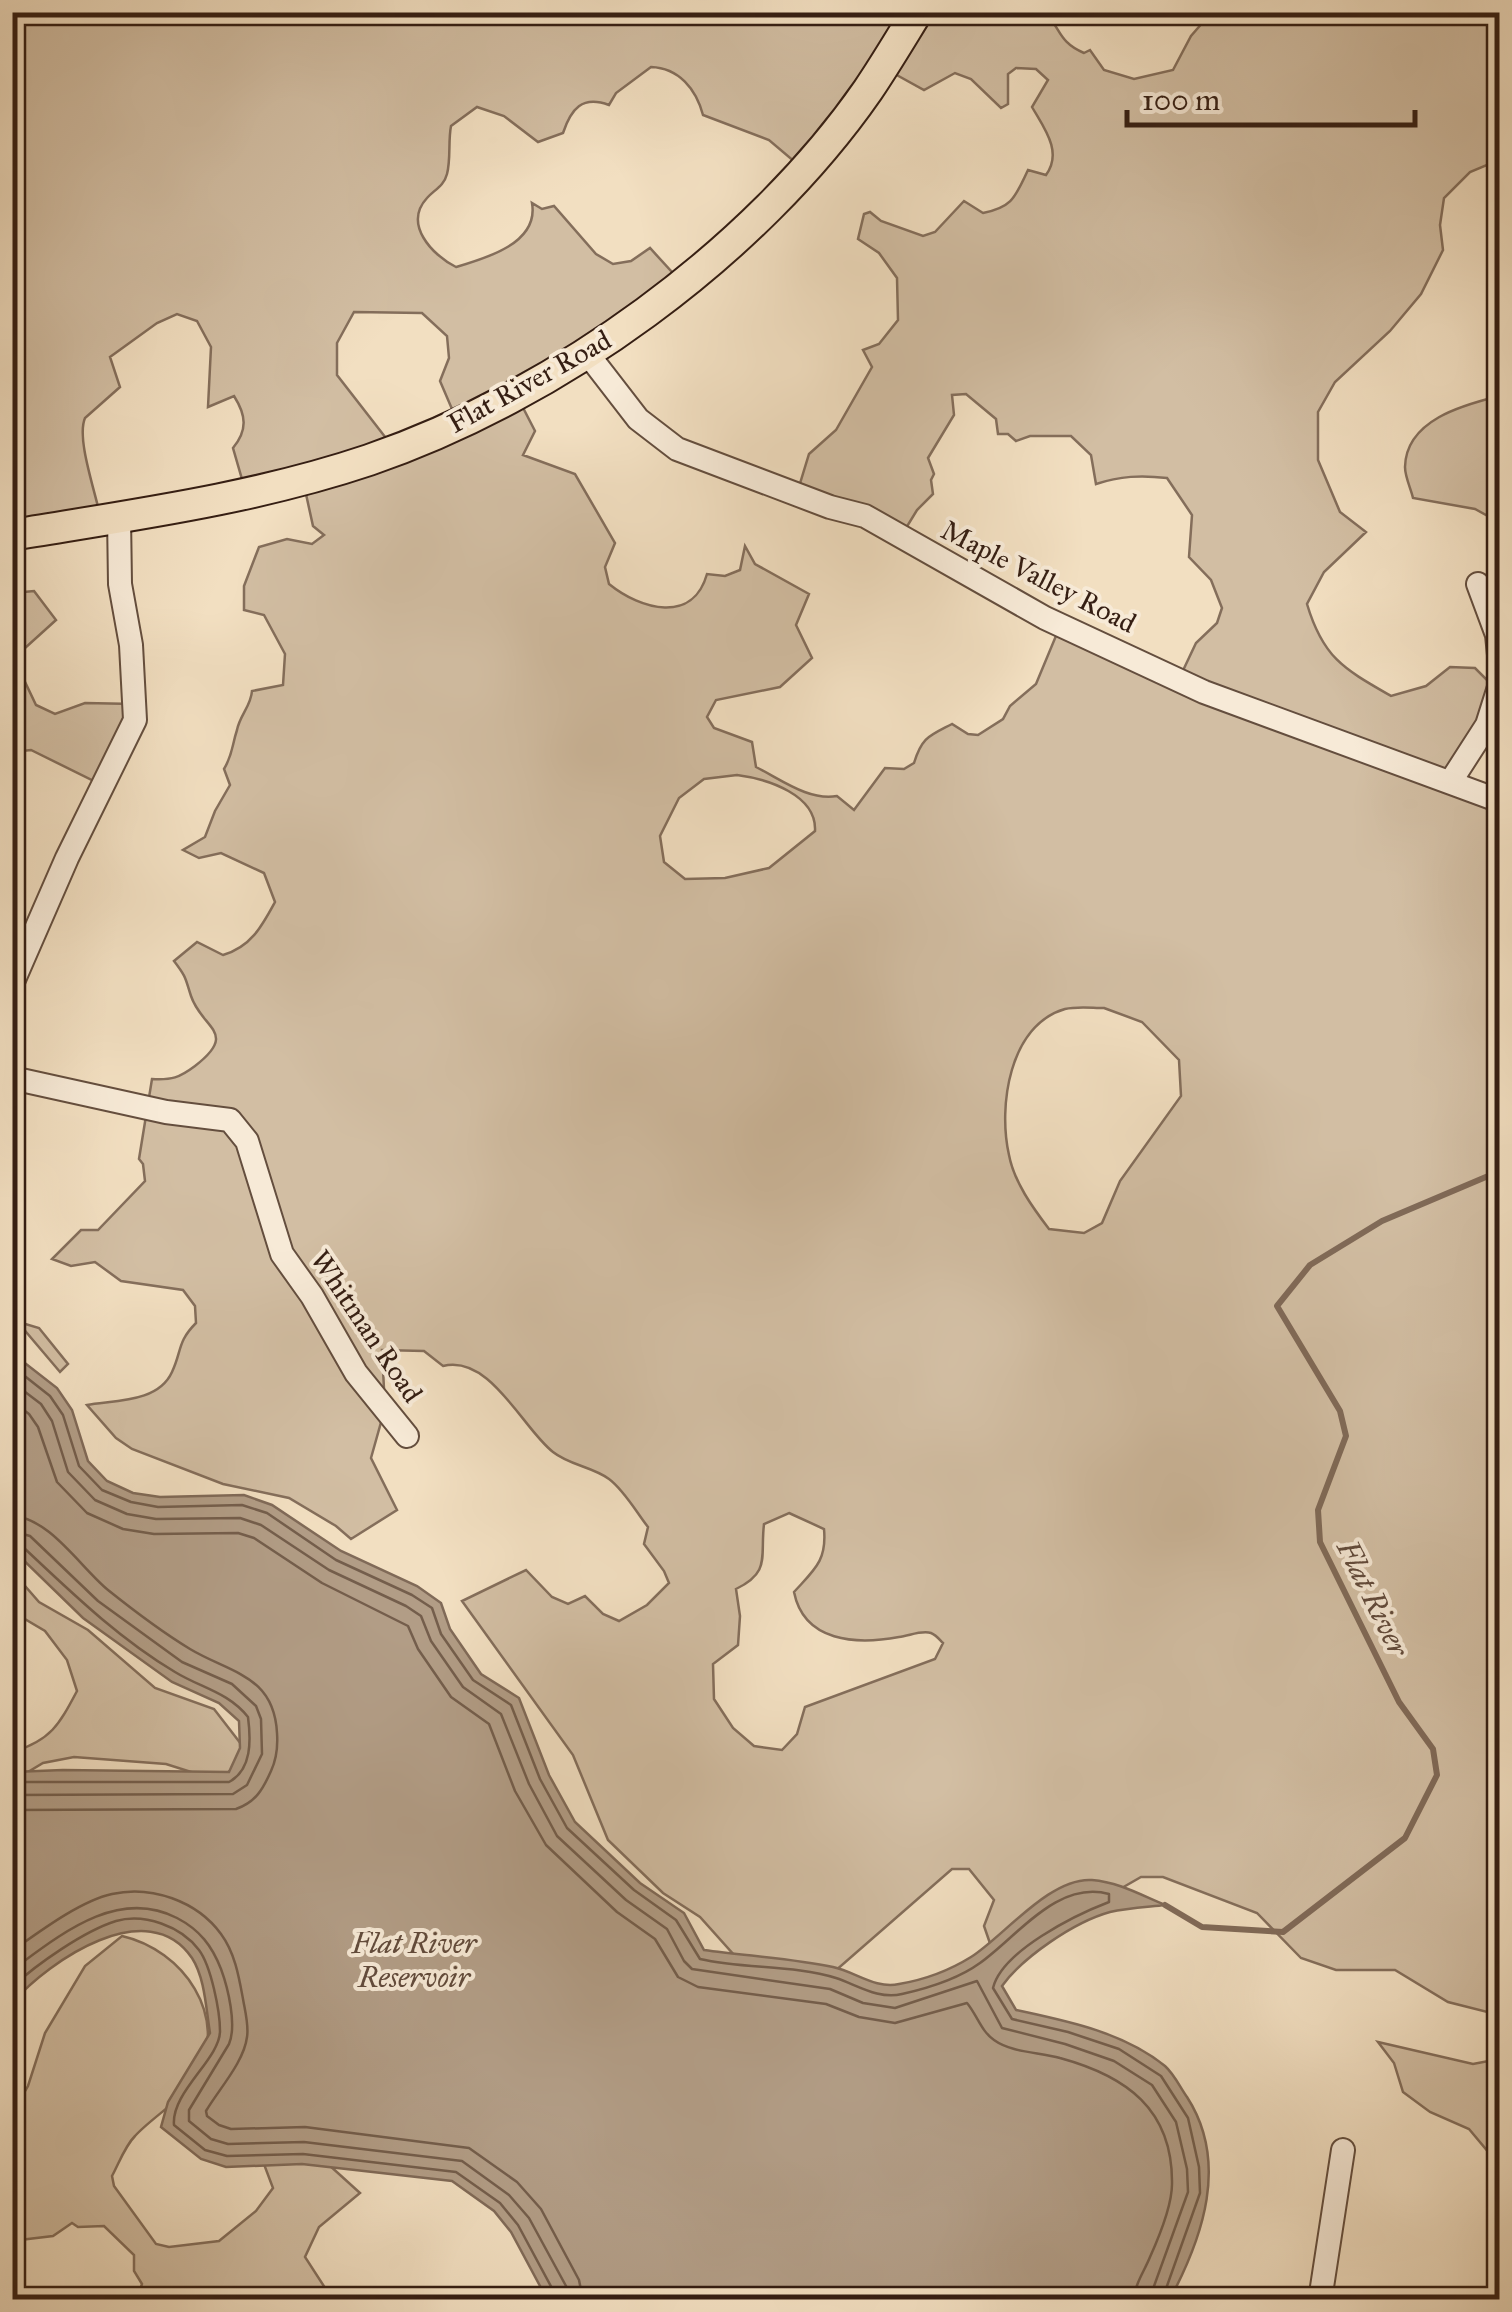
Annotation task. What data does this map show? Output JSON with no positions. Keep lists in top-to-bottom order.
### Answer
{
  "streets": {
    "main road": ["Flat River Road"],
    "street": ["Maple Valley Road", "Whitman Road"]
  },
  "crossings": [
    ["Flat River Road", "Maple Valley Road"]
  ],
  "water": ["Flat River", "Flat River Reservoir"],
  "scale_bar": "100 m"
}
